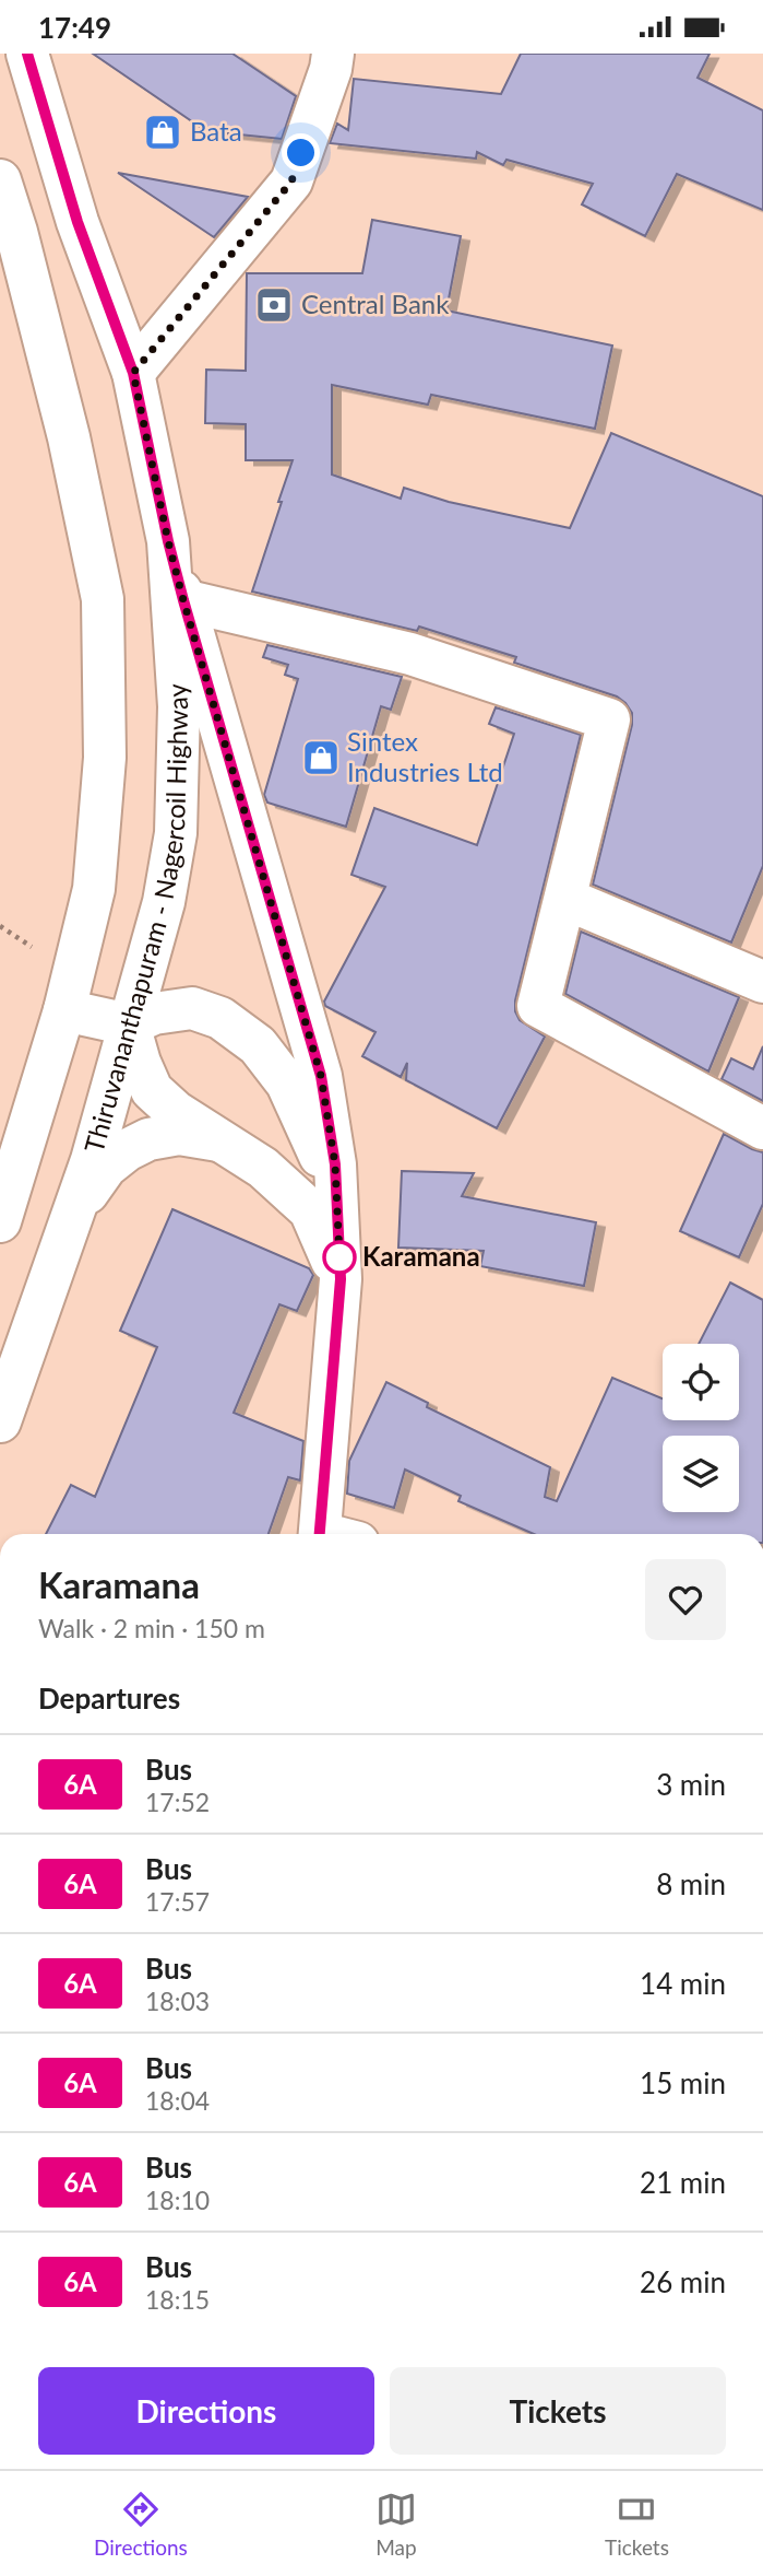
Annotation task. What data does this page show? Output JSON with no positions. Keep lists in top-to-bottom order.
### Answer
{
  "streets": {
    "main road": ["Thiruvananthapuram - Nagercoil Highway"]
  },
  "places": {
    "shop": ["Bata", "Sintex Industries Ltd"],
    "bank": ["Central Bank"],
    "other": ["Karamana"]
  },
  "lines": ["bus line 6A"],
  "page": {
    "status": "17:49",
    "heading": [
      ["Karamana", "Walk · 2 min · 150 m"],
      "Departures"
    ],
    "list": [
      {
        "mark": "6A",
        "name": "Bus",
        "note": "17:52",
        "value": "3 min"
      },
      {
        "mark": "6A",
        "name": "Bus",
        "note": "17:57",
        "value": "8 min"
      },
      {
        "mark": "6A",
        "name": "Bus",
        "note": "18:03",
        "value": "14 min"
      },
      {
        "mark": "6A",
        "name": "Bus",
        "note": "18:04",
        "value": "15 min"
      },
      {
        "mark": "6A",
        "name": "Bus",
        "note": "18:10",
        "value": "21 min"
      },
      {
        "mark": "6A",
        "name": "Bus",
        "note": "18:15",
        "value": "26 min"
      }
    ],
    "buttons": ["Directions", "Tickets"],
    "tabs": ["Directions", "Map", "Tickets"]
  }
}
